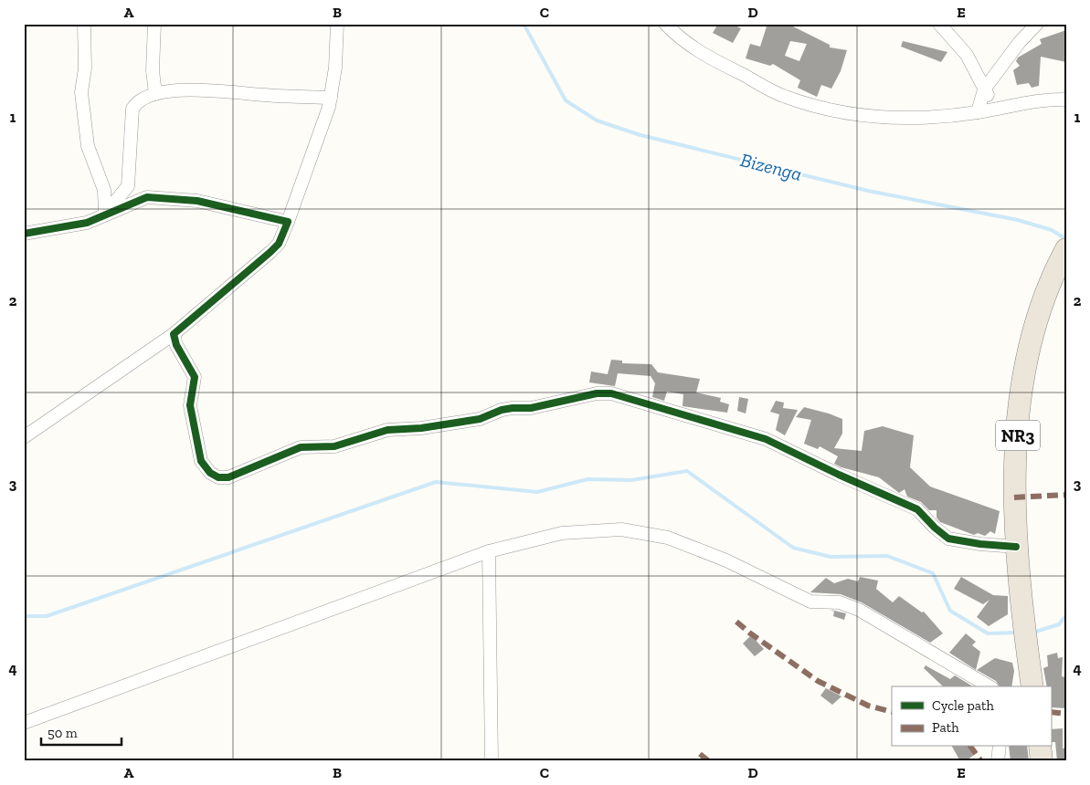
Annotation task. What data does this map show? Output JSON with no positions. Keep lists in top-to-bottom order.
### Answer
{
  "streets": {
    "highway": ["NR3"]
  },
  "water": ["Bizenga"],
  "legend": ["Cycle path", "Path"],
  "scale_bar": "50 m",
  "grid": {
    "columns": [
      "A",
      "B",
      "C",
      "D",
      "E"
    ],
    "rows": [
      "1",
      "2",
      "3",
      "4"
    ]
  }
}
